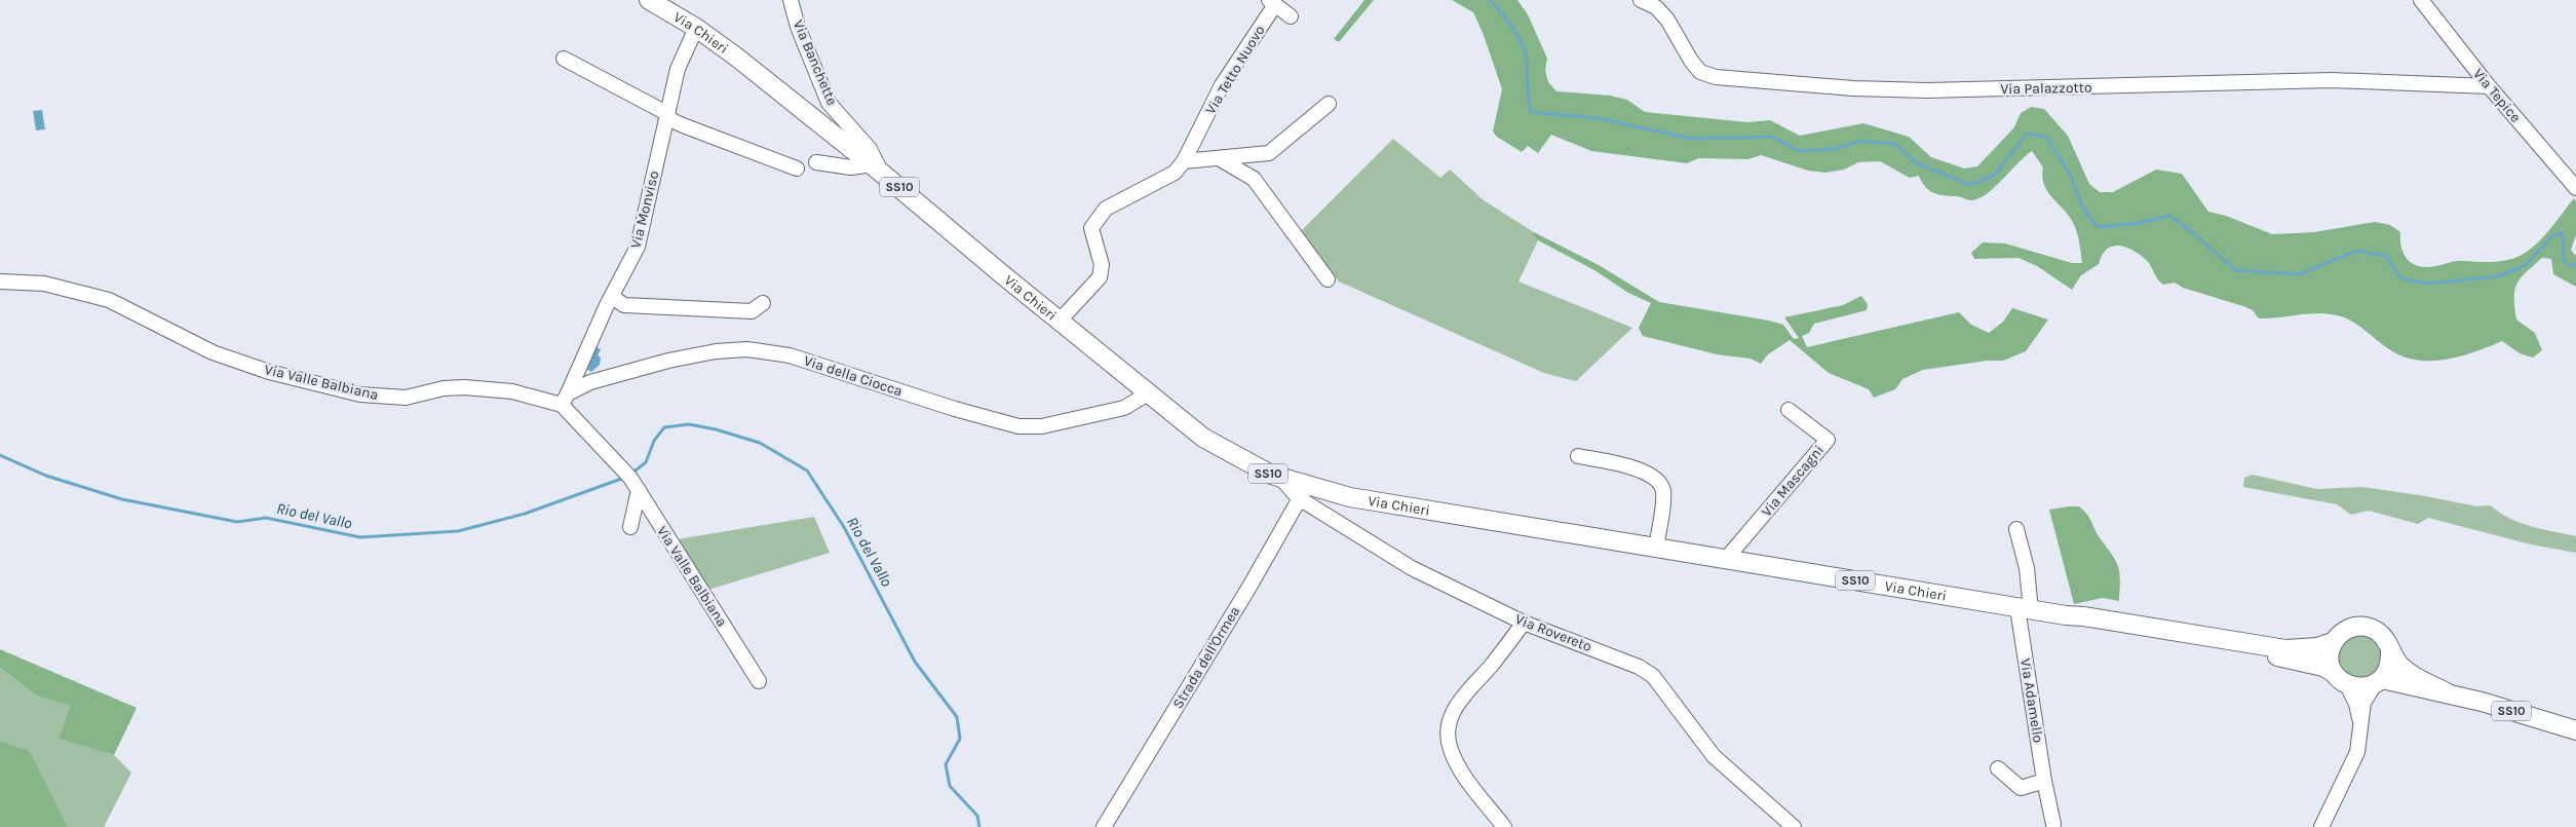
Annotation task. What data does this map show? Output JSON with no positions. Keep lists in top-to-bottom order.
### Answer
{
  "streets": {
    "main road": ["Via Chieri", "SS10"],
    "street": [
      "Via Banchette",
      "Via Tetto Nuovo",
      "Via Palazzotto",
      "Via Tepice",
      "Via Monviso",
      "Via della Ciocca",
      "Via Valle Balbiana",
      "Via Mascagni",
      "Via Rovereto",
      "Strada dell'Ormea",
      "Via Adamello"
    ]
  },
  "crossings": [
    ["Via Chieri", "Via Banchette"],
    ["Via Chieri", "Via Tetto Nuovo"],
    ["Via Chieri", "SS10"],
    ["Via Chieri", "Via Monviso"],
    ["Via Chieri", "Via della Ciocca"],
    ["Via Chieri", "Via Mascagni"],
    ["Via Chieri", "Via Rovereto"],
    ["Via Chieri", "Strada dell'Ormea"],
    ["Via Chieri", "Via Adamello"],
    ["Via Palazzotto", "Via Tepice"],
    ["Via Monviso", "Via della Ciocca"],
    ["Via Monviso", "Via Valle Balbiana"],
    ["Via della Ciocca", "Via Valle Balbiana"],
    ["Via Rovereto", "Strada dell'Ormea"]
  ],
  "water": ["Rio del Vallo"]
}
